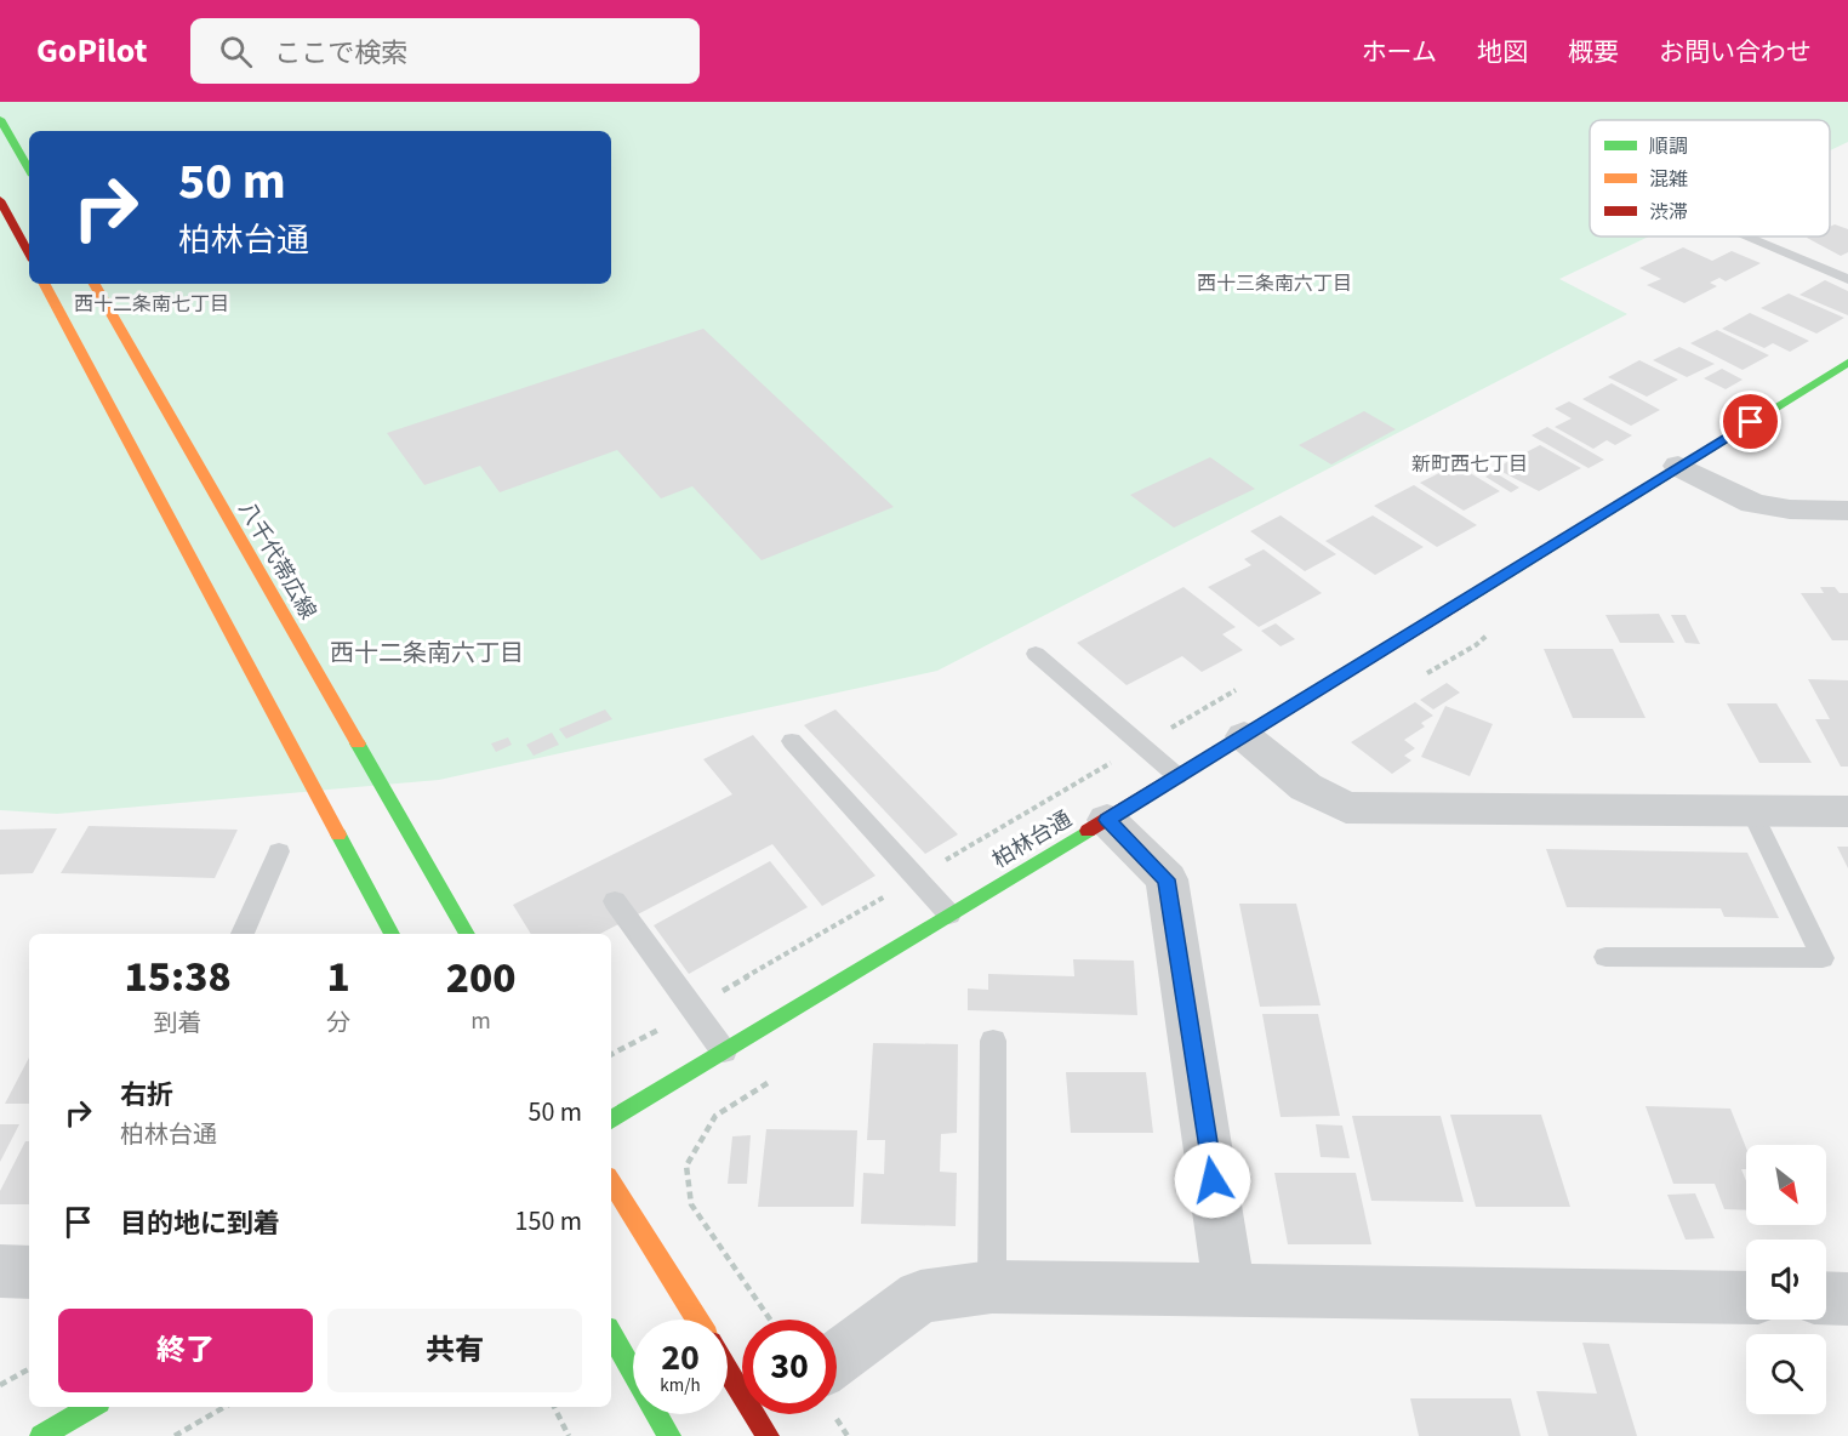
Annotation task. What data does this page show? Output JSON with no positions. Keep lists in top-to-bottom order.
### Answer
{
  "streets": {
    "main road": ["八千代帯広線", "柏林台通"]
  },
  "districts": [
    "西十三条南六丁目",
    "西十二条南七丁目",
    "新町西七丁目",
    "西十二条南六丁目"
  ],
  "legend": ["順調", "混雑", "渋滞"],
  "north": "bottom right",
  "page": {
    "header": "GoPilot",
    "search": "ここで検索",
    "nav": [
      "ホーム",
      "地図",
      "概要",
      "お問い合わせ"
    ],
    "turn": ["50 m", "柏林台通"],
    "eta": [
      "15:38",
      "到着",
      "1",
      "分",
      "200",
      "m"
    ],
    "list": [
      {
        "name": "右折",
        "note": "柏林台通",
        "value": "50 m"
      },
      {
        "name": "目的地に到着",
        "value": "150 m"
      }
    ],
    "buttons": ["終了", "共有"],
    "speed": "20 km/h",
    "limit": "30"
  }
}
